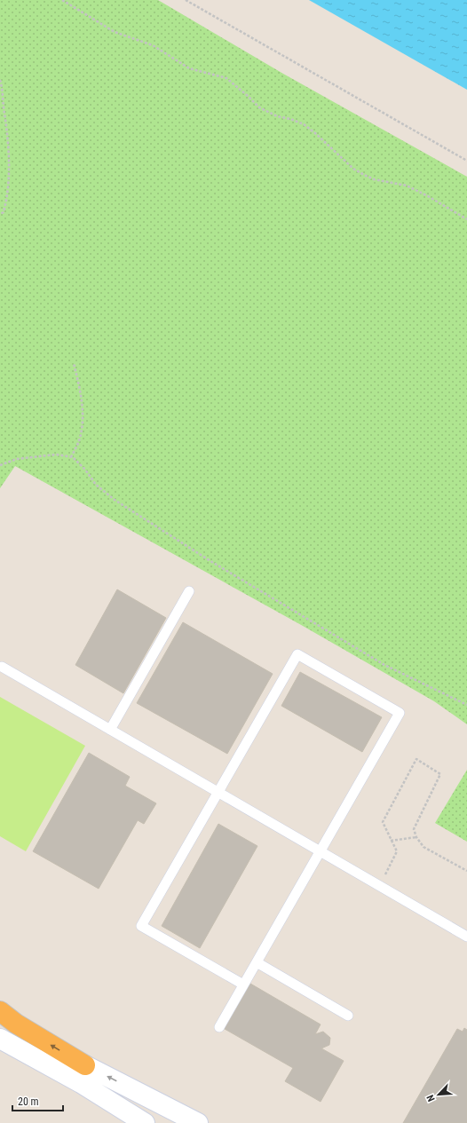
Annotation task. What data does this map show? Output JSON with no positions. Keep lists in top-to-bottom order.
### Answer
{
  "scale_bar": "20 m",
  "north": "bottom left"
}
